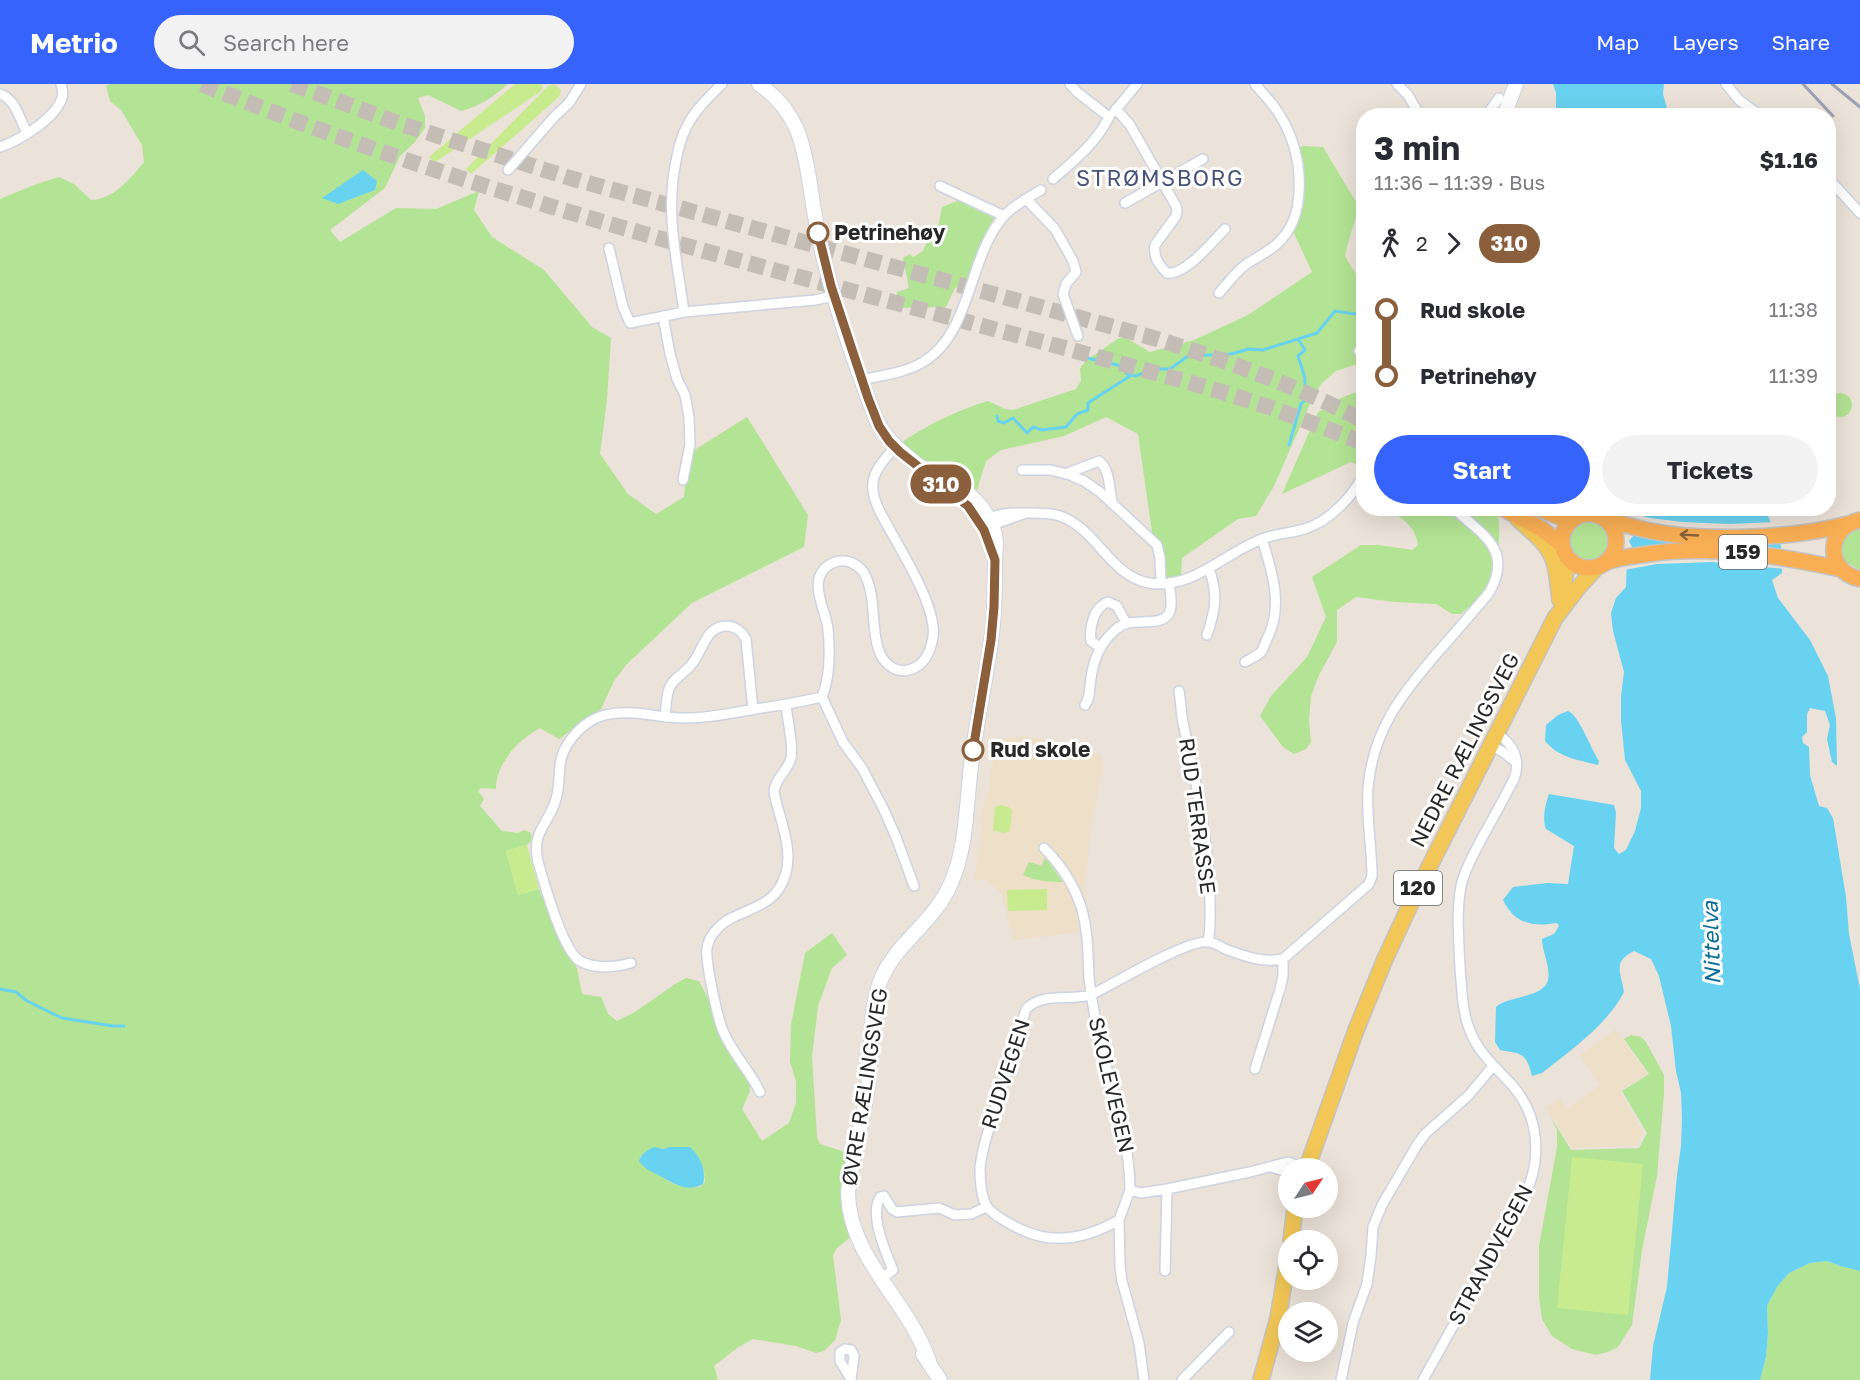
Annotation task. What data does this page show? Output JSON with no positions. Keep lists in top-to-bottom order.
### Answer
{
  "streets": {
    "highway": ["159"],
    "main road": ["NEDRE RÆLINGSVEG", "120", "ØVRE RÆLINGSVEG"],
    "street": [
      "RUD TERRASSE",
      "RUDVEGEN",
      "SKOLEVEGEN",
      "STRANDVEGEN"
    ]
  },
  "crossings": [
    ["159", "NEDRE RÆLINGSVEG"],
    ["RUD TERRASSE", "RUDVEGEN"],
    ["RUDVEGEN", "SKOLEVEGEN"]
  ],
  "districts": ["STRØMSBORG"],
  "water": ["Nittelva"],
  "places": ["Petrinehøy", "Rud skole"],
  "lines": ["bus line 310"],
  "north": "top right",
  "page": {
    "header": "Metrio",
    "search": "Search here",
    "nav": ["Map", "Layers", "Share"],
    "on_map": "310",
    "heading": ["3 min", "11:36 – 11:39 · Bus", "$1.16"],
    "legs": ["2", "310"],
    "list": [
      {
        "name": "Rud skole",
        "value": "11:38"
      },
      {
        "name": "Petrinehøy",
        "value": "11:39"
      }
    ],
    "buttons": ["Start", "Tickets"]
  }
}
